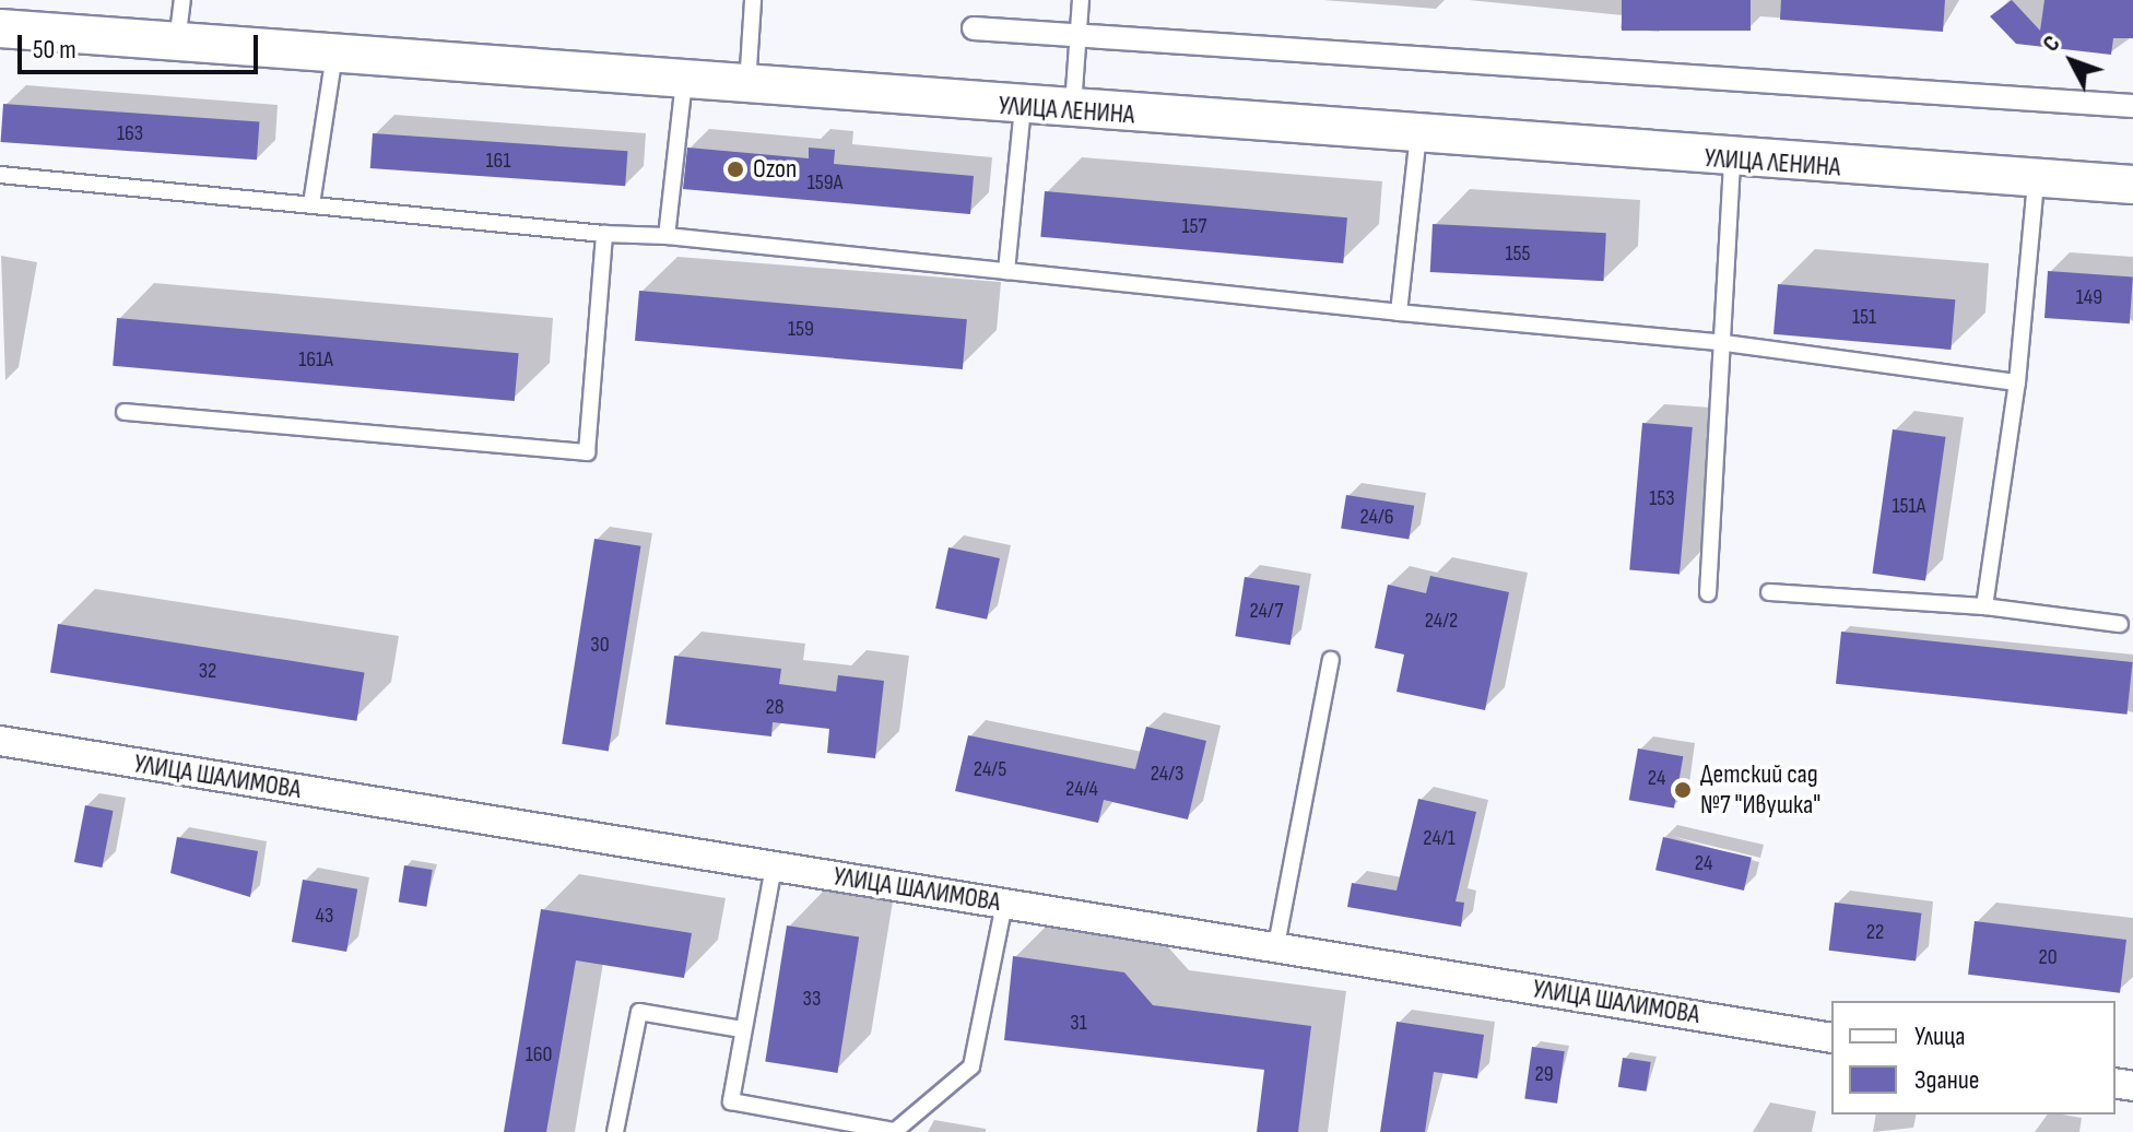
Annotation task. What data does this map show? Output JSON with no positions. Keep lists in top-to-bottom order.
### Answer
{
  "streets": {
    "street": ["УЛИЦА ЛЕНИНА", "УЛИЦА ШАЛИМОВА"]
  },
  "places": ["Ozon", "Детский сад №7 \"Ивушка\""],
  "house_numbers": [
    "163",
    "161",
    "159А",
    "157",
    "155",
    "149",
    "151",
    "159",
    "161А",
    "153",
    "151А",
    "24/6",
    "24/7",
    "24/2",
    "30",
    "32",
    "28",
    "24/5",
    "24/3",
    "24",
    "24/4",
    "24/1",
    "24",
    "43",
    "22",
    "20",
    "33",
    "31",
    "160",
    "29"
  ],
  "legend": ["Улица", "Здание"],
  "scale_bar": "50 m",
  "north": "top left"
}
